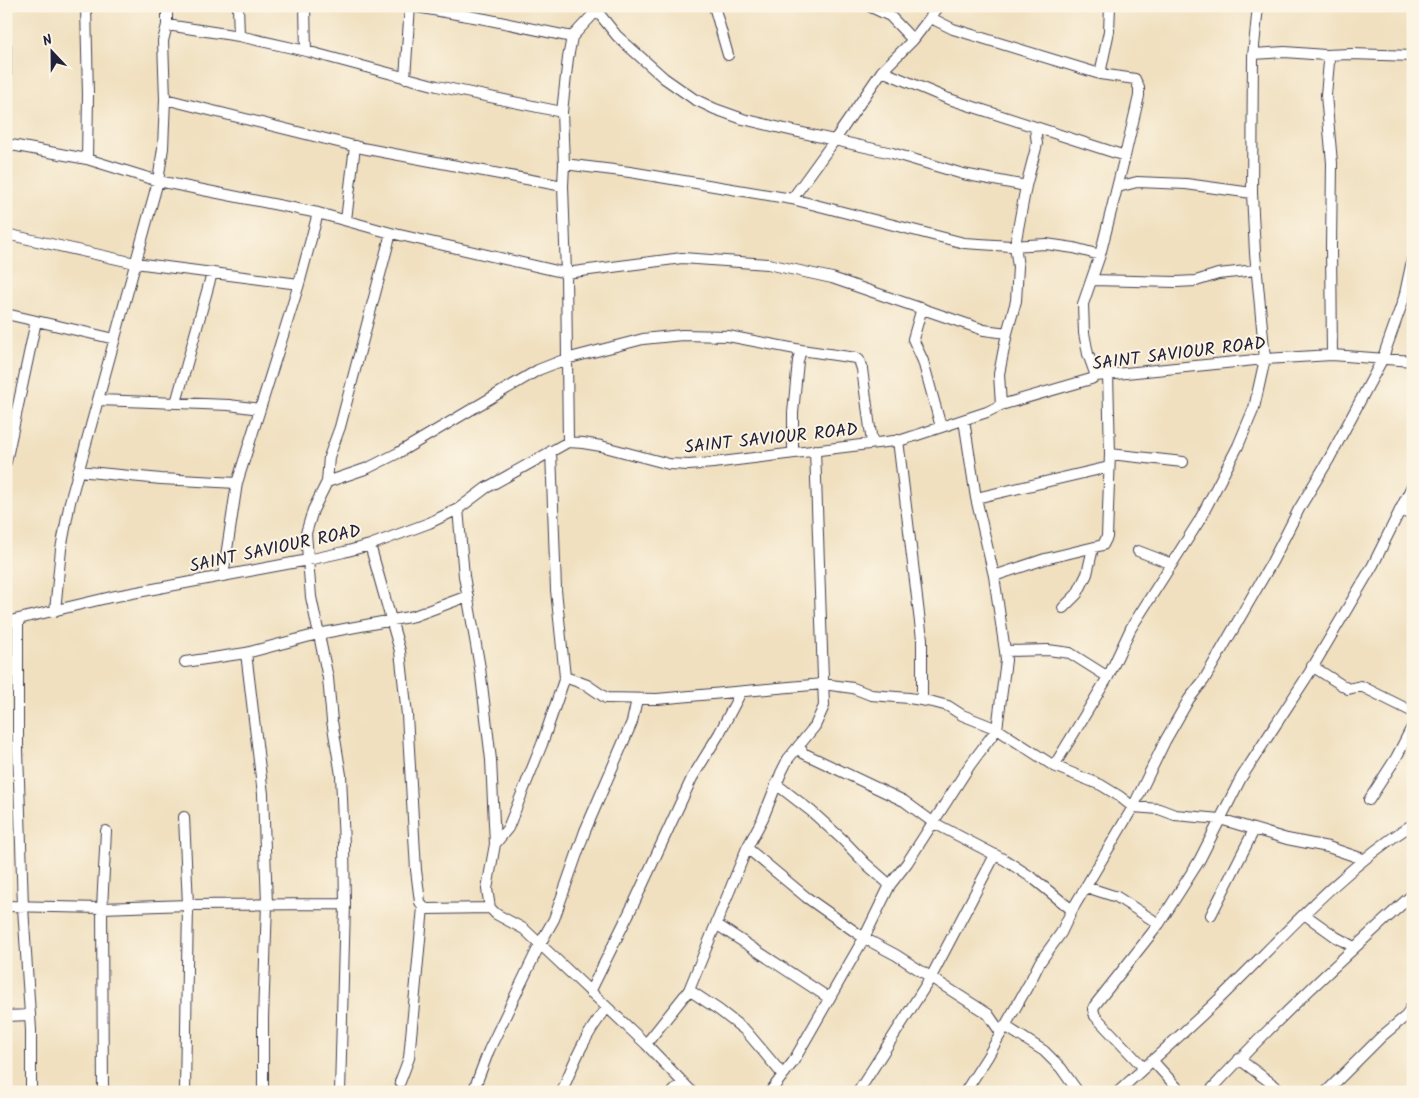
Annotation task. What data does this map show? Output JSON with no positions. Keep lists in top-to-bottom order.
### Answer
{
  "streets": {
    "street": ["SAINT SAVIOUR ROAD"]
  },
  "north": "top"
}
